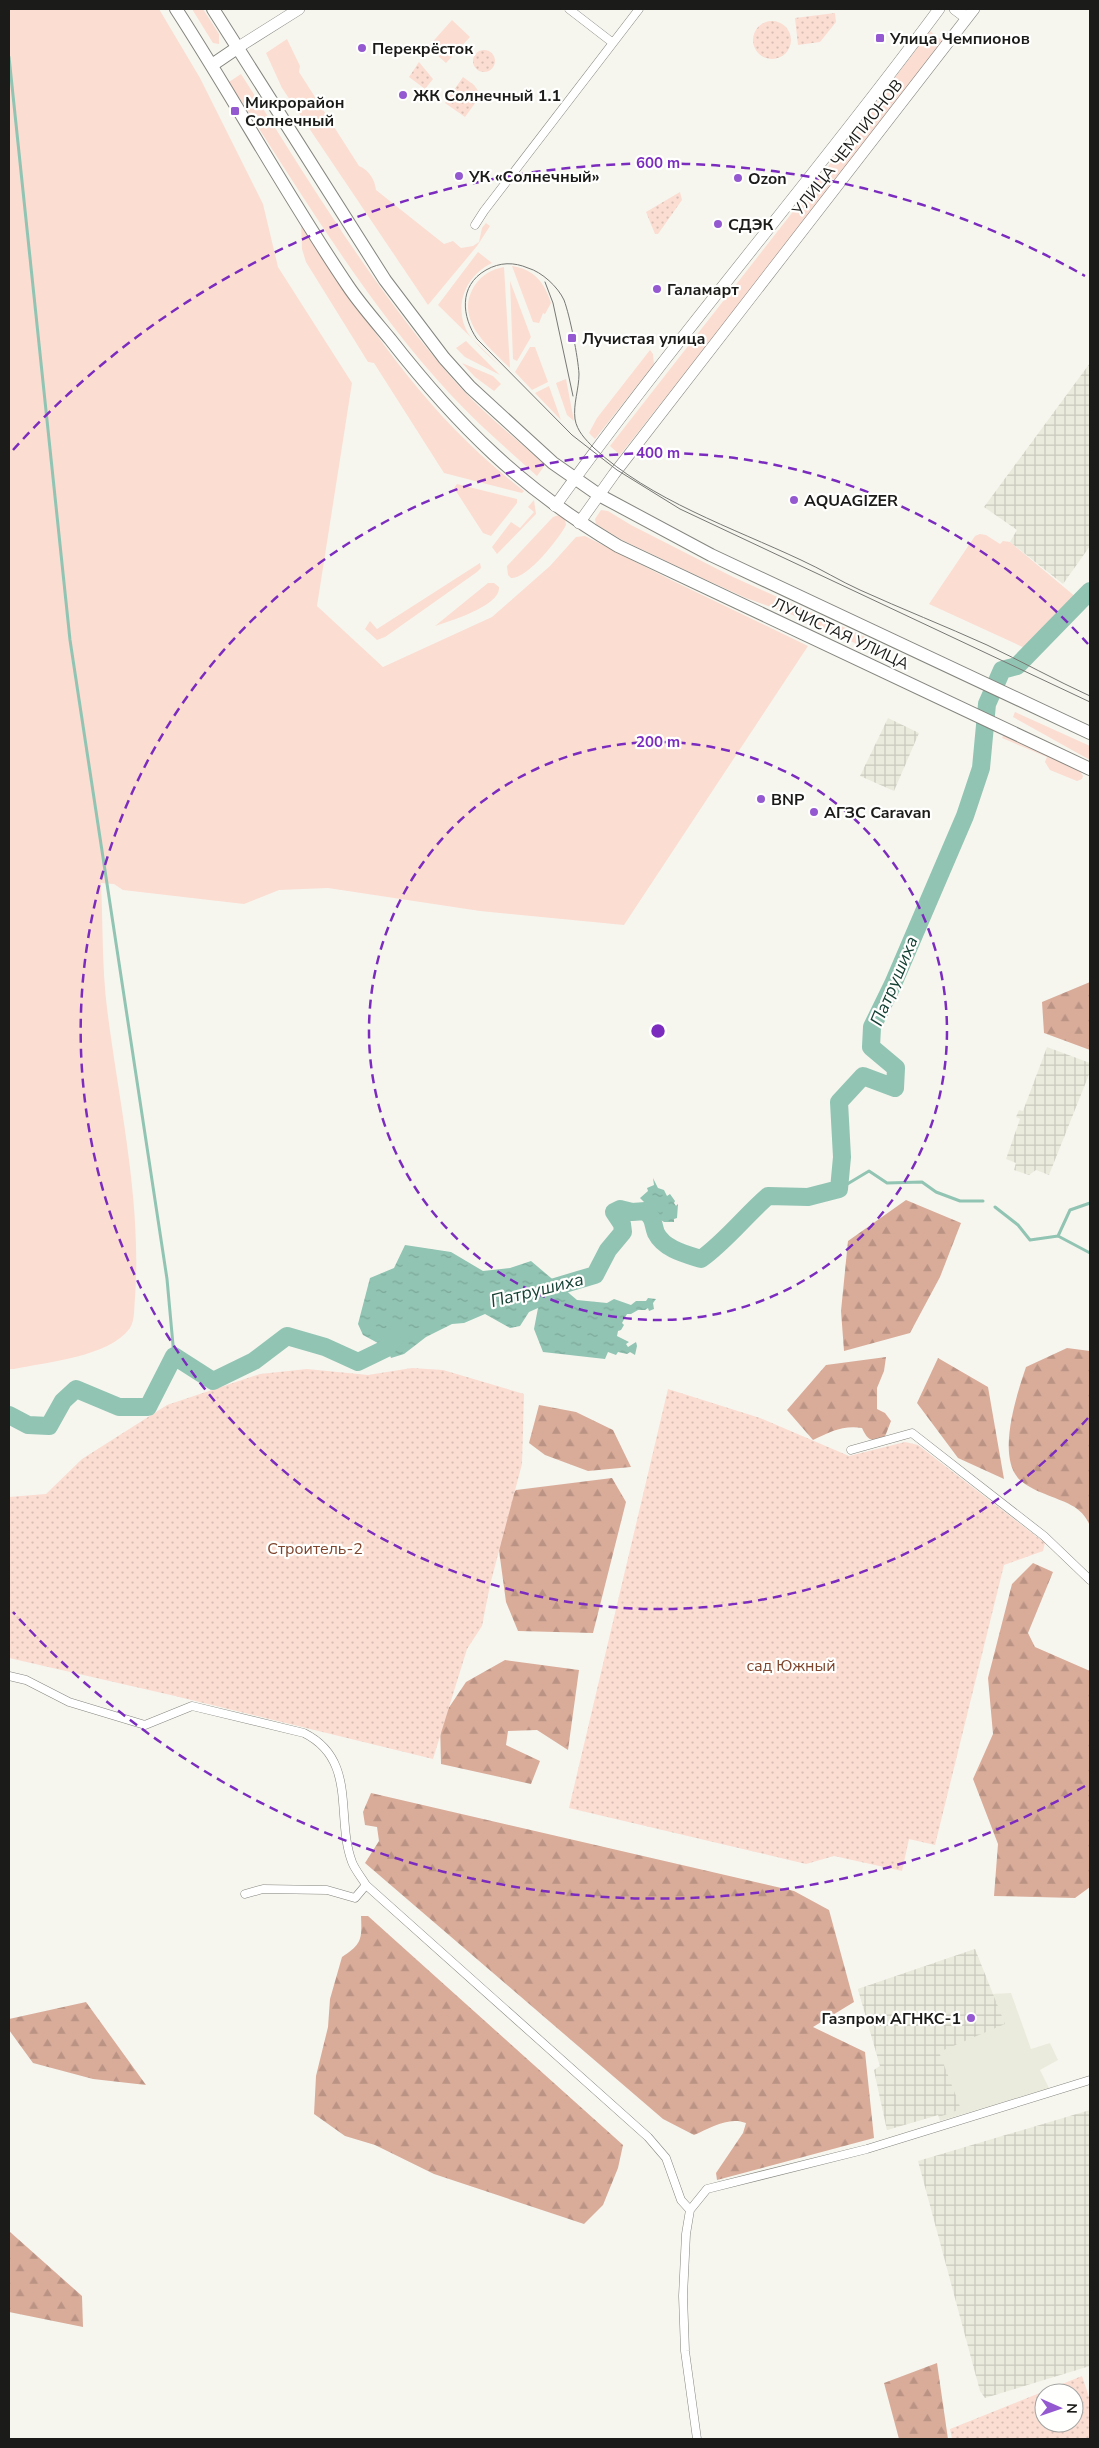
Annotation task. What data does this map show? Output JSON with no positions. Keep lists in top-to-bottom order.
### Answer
{
  "streets": {
    "main road": ["ЛУЧИСТАЯ УЛИЦА"],
    "street": ["УЛИЦА ЧЕМПИОНОВ"]
  },
  "crossings": [
    ["УЛИЦА ЧЕМПИОНОВ", "ЛУЧИСТАЯ УЛИЦА"]
  ],
  "water": ["Патрушиха"],
  "parks": ["Строитель-2", "сад Южный"],
  "places": {
    "transit": ["Улица Чемпионов", "Микрорайон Солнечный", "Лучистая улица"],
    "other": [
      "Перекрёсток",
      "ЖК Солнечный 1.1",
      "УК «Солнечный»",
      "Ozon",
      "СДЭК",
      "Галамарт",
      "AQUAGIZER",
      "BNP",
      "АГЗС Caravan",
      "Газпром АГНКС-1"
    ]
  },
  "north": "right",
  "rings": ["600 m", "400 m", "200 m"]
}
